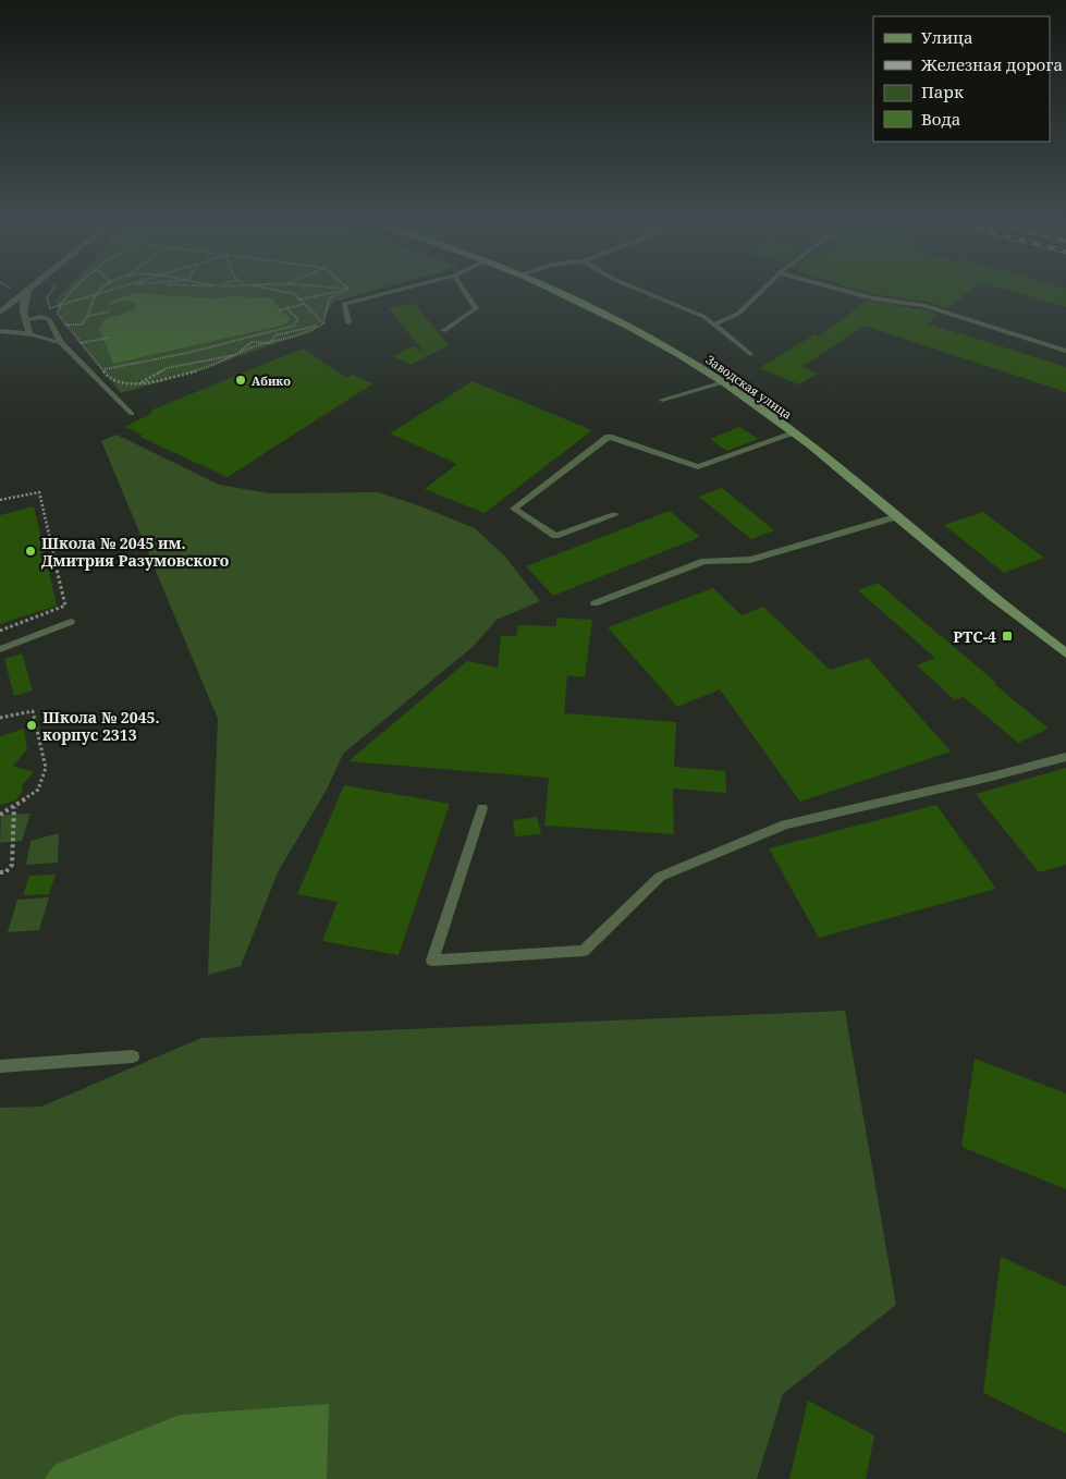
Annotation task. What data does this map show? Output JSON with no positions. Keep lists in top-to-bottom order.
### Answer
{
  "streets": {
    "street": ["Заводская улица"]
  },
  "places": {
    "other": ["Абико", "Школа № 2045 им. Дмитрия Разумовского", "Школа № 2045. корпус 2313"],
    "transit": ["РТС-4"]
  },
  "legend": [
    "Улица",
    "Железная дорога",
    "Парк",
    "Вода"
  ]
}
